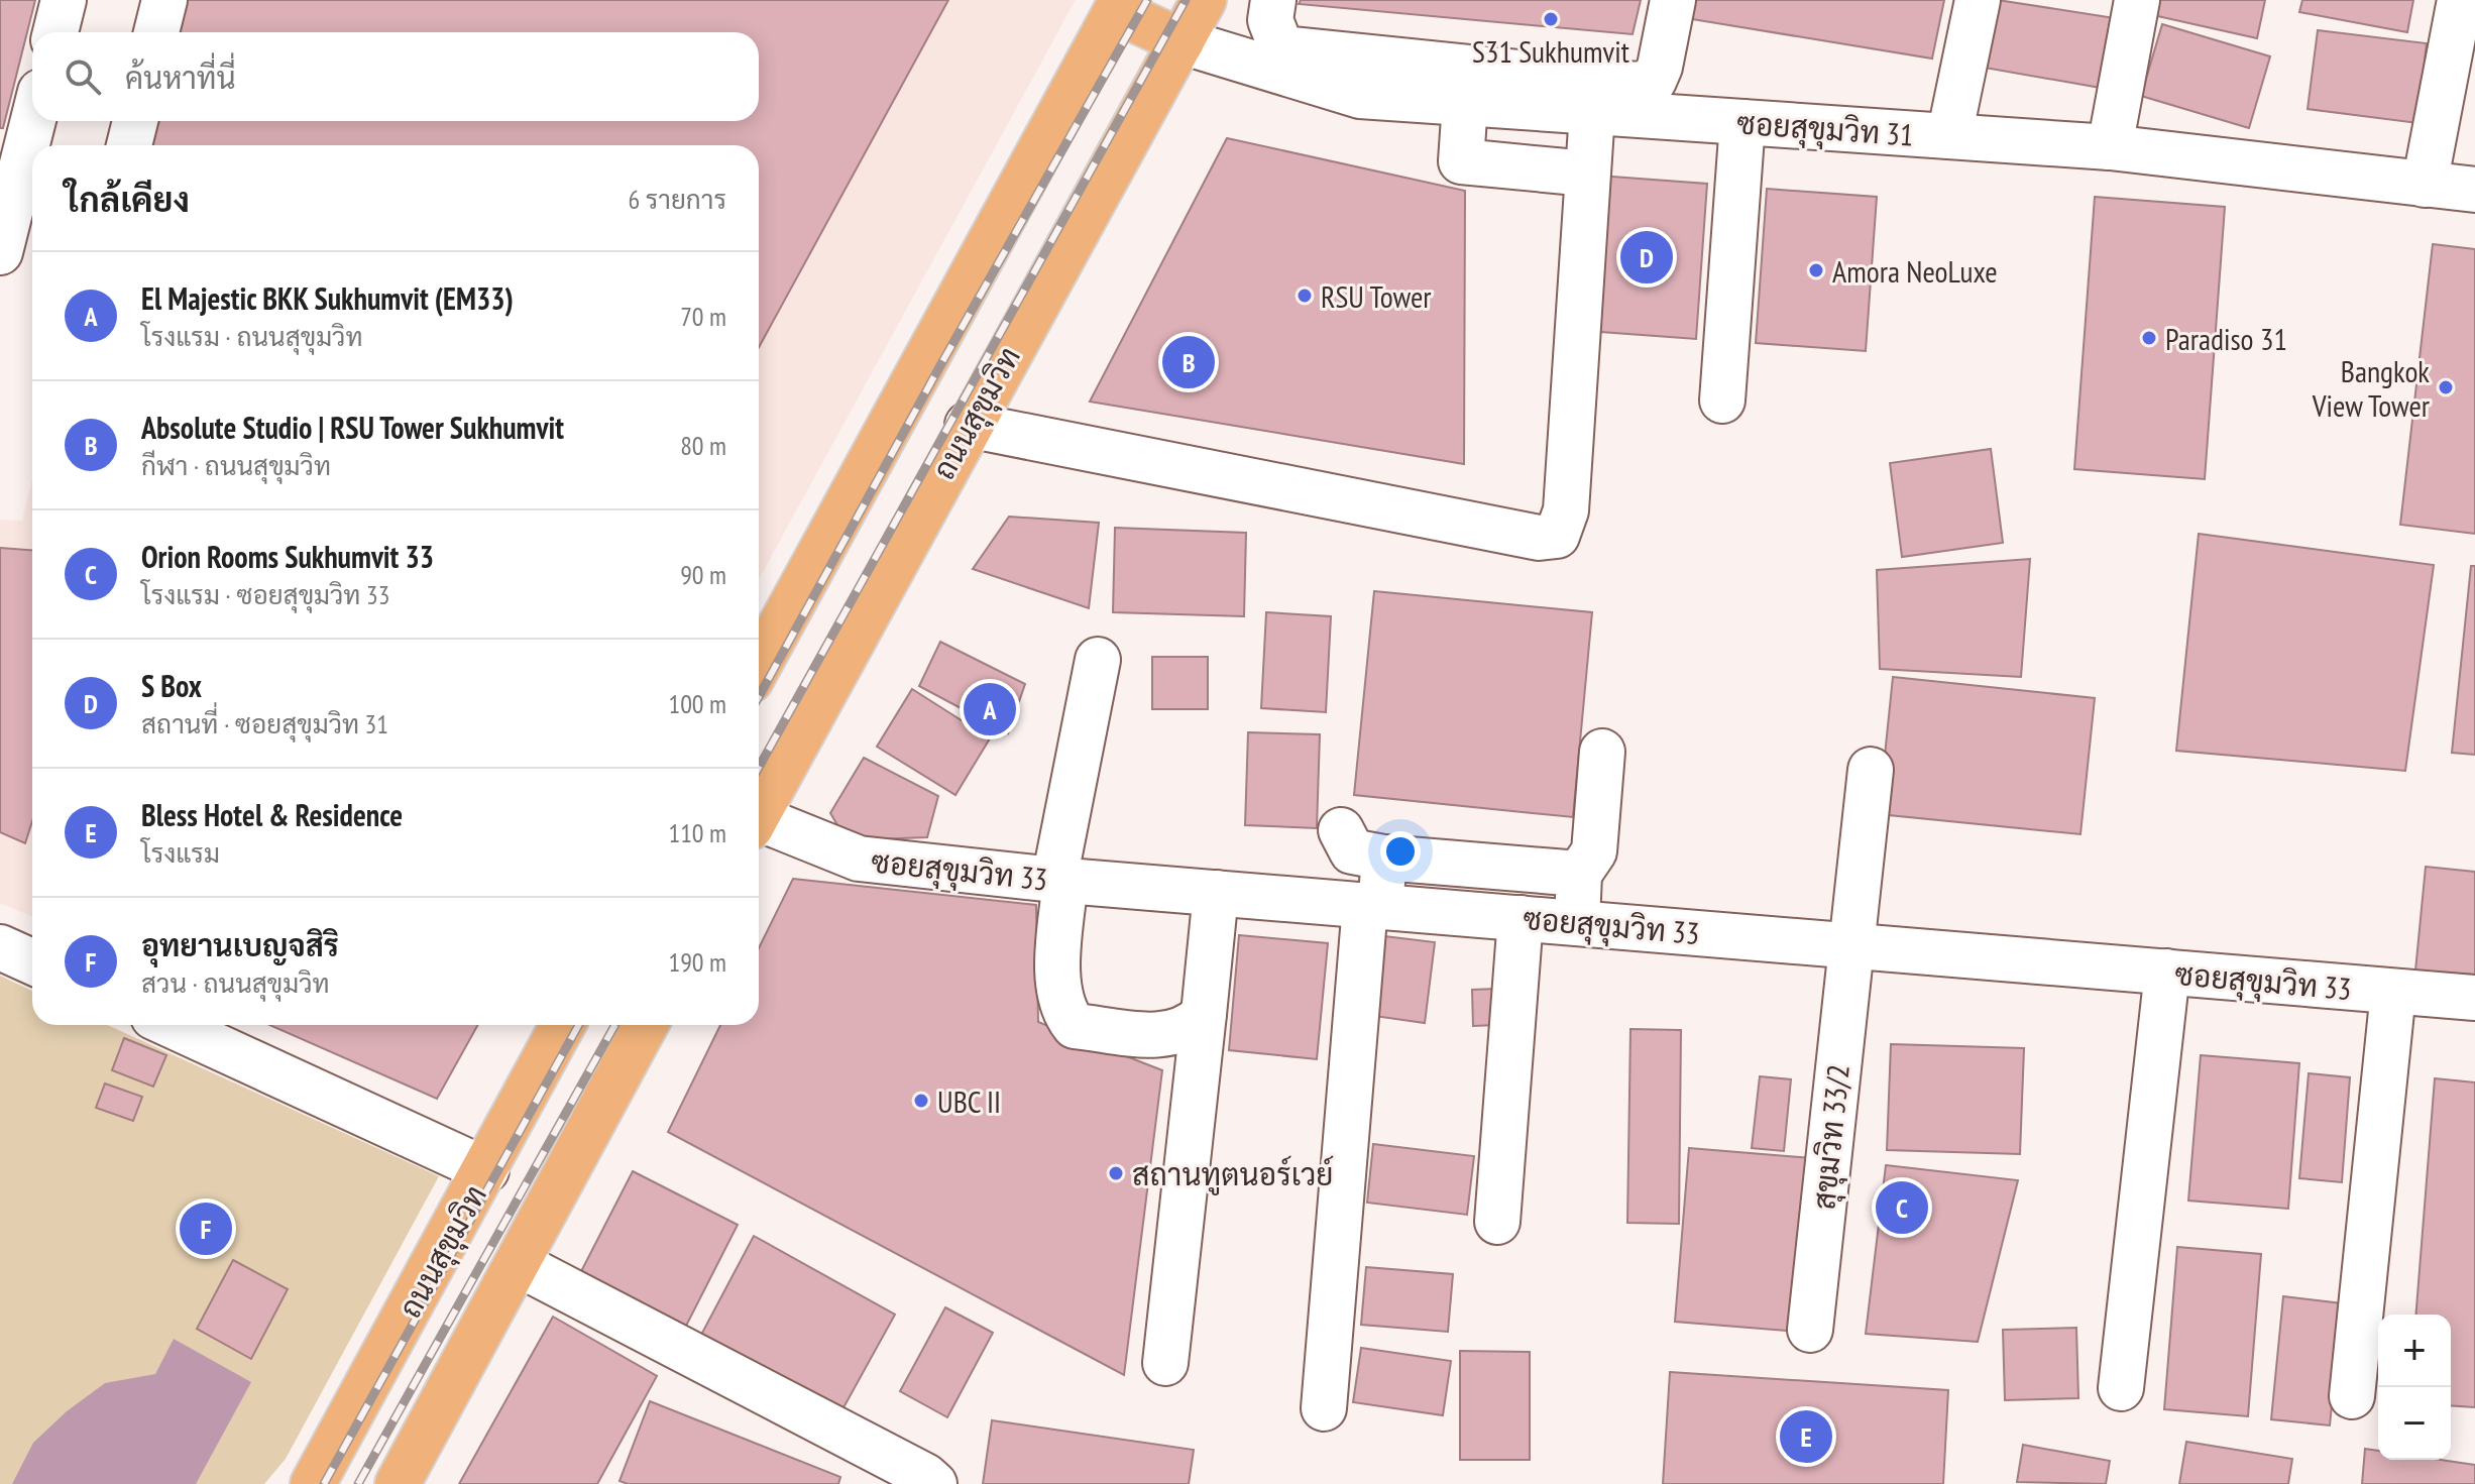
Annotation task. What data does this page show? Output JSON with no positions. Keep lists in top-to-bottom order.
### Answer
{
  "streets": {
    "main road": ["ถนนสุขุมวิท"],
    "street": ["ซอยสุขุมวิท 31", "ซอยสุขุมวิท 33", "สุขุมวิท 33/2"]
  },
  "crossings": [
    ["ซอยสุขุมวิท 31", "ถนนสุขุมวิท"],
    ["ซอยสุขุมวิท 33", "สุขุมวิท 33/2"]
  ],
  "places": [
    "S31 Sukhumvit",
    "Amora NeoLuxe",
    "RSU Tower",
    "Paradiso 31",
    "Bangkok View Tower",
    "UBC II",
    "สถานทูตนอร์เวย์"
  ],
  "page": {
    "search": "ค้นหาที่นี่",
    "heading": ["ใกล้เคียง", "6 รายการ"],
    "pins": [
      "D",
      "B",
      "A",
      "C",
      "F",
      "E"
    ],
    "list": [
      {
        "mark": "A",
        "name": "El Majestic BKK Sukhumvit (EM33)",
        "note": "โรงแรม · ถนนสุขุมวิท",
        "value": "70 m"
      },
      {
        "mark": "B",
        "name": "Absolute Studio | RSU Tower Sukhumvit",
        "note": "กีฬา · ถนนสุขุมวิท",
        "value": "80 m"
      },
      {
        "mark": "C",
        "name": "Orion Rooms Sukhumvit 33",
        "note": "โรงแรม · ซอยสุขุมวิท 33",
        "value": "90 m"
      },
      {
        "mark": "D",
        "name": "S Box",
        "note": "สถานที่ · ซอยสุขุมวิท 31",
        "value": "100 m"
      },
      {
        "mark": "E",
        "name": "Bless Hotel & Residence",
        "note": "โรงแรม",
        "value": "110 m"
      },
      {
        "mark": "F",
        "name": "อุทยานเบญจสิริ",
        "note": "สวน · ถนนสุขุมวิท",
        "value": "190 m"
      }
    ],
    "map_buttons": ["+", "−"]
  }
}
